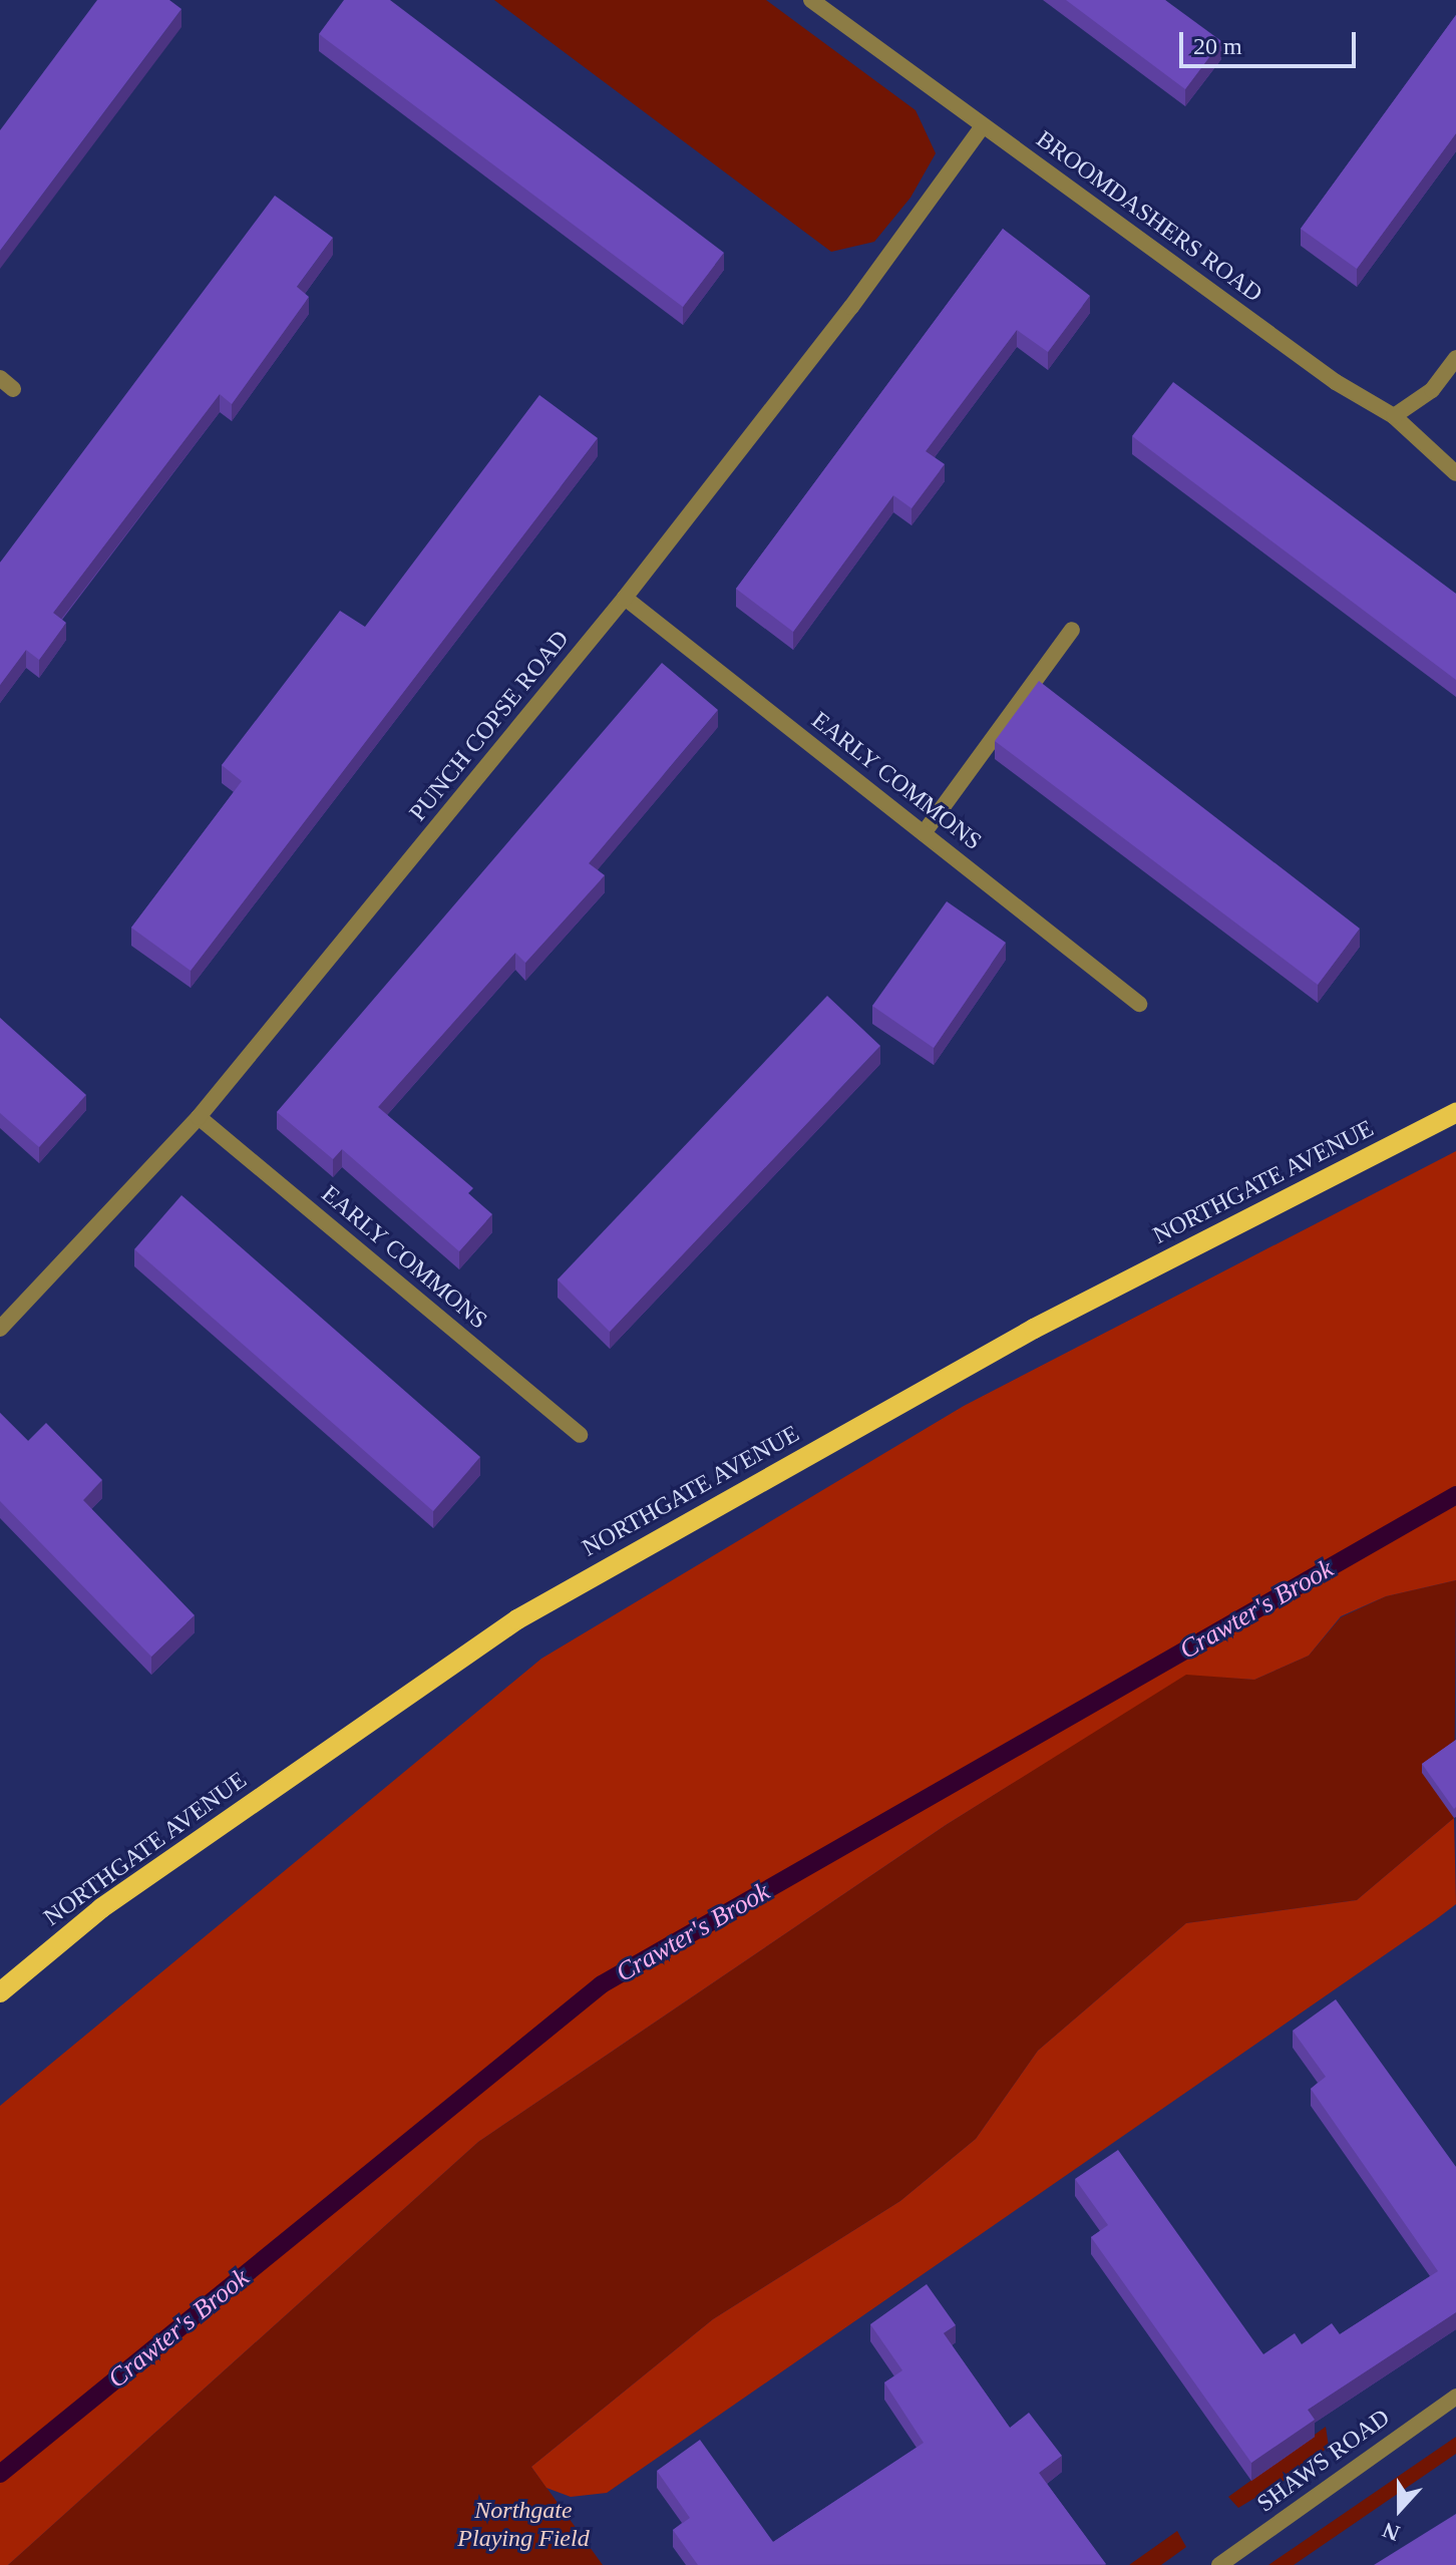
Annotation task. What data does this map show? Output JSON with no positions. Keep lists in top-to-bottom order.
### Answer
{
  "streets": {
    "main road": ["NORTHGATE AVENUE"],
    "street": [
      "BROOMDASHERS ROAD",
      "PUNCH COPSE ROAD",
      "EARLY COMMONS",
      "SHAWS ROAD"
    ]
  },
  "crossings": [
    ["BROOMDASHERS ROAD", "PUNCH COPSE ROAD"],
    ["PUNCH COPSE ROAD", "EARLY COMMONS"]
  ],
  "water": ["Crawter's Brook"],
  "parks": ["Northgate Playing Field"],
  "scale_bar": "20 m",
  "north": "bottom"
}
